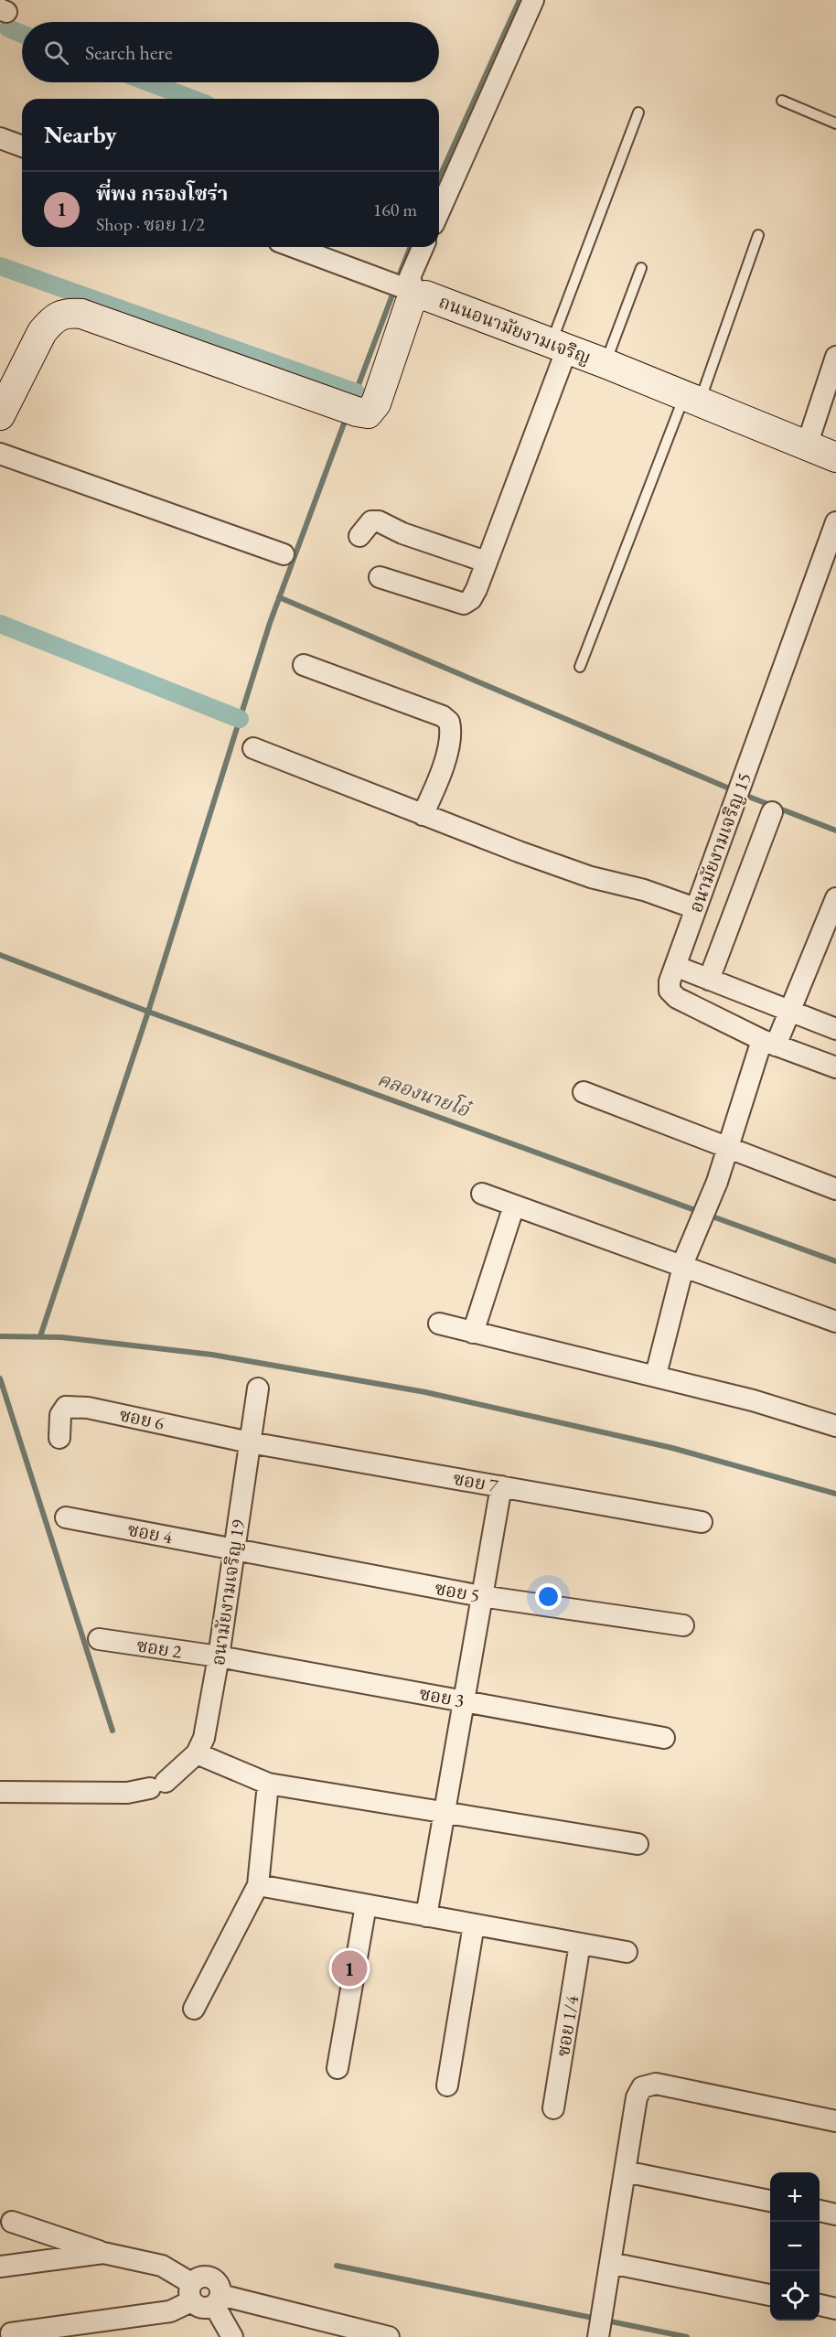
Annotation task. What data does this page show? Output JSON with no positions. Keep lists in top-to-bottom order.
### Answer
{
  "streets": {
    "street": [
      "ถนนอนามัยงามเจริญ",
      "อนามัยงามเจริญ 15",
      "ซอย 6",
      "ซอย 7",
      "ซอย 4",
      "ซอย 5",
      "อนามัยงามเจริญ 19",
      "ซอย 2",
      "ซอย 3",
      "ซอย 1/4"
    ]
  },
  "crossings": [
    ["ซอย 6", "ซอย 7"],
    ["ซอย 6", "อนามัยงามเจริญ 19"],
    ["ซอย 7", "อนามัยงามเจริญ 19"],
    ["ซอย 4", "ซอย 5"],
    ["ซอย 4", "อนามัยงามเจริญ 19"],
    ["ซอย 5", "อนามัยงามเจริญ 19"],
    ["อนามัยงามเจริญ 19", "ซอย 2"],
    ["อนามัยงามเจริญ 19", "ซอย 3"],
    ["ซอย 2", "ซอย 3"]
  ],
  "water": ["คลองนายโอ๋"],
  "page": {
    "search": "Search here",
    "heading": "Nearby",
    "list": [
      {
        "mark": "1",
        "name": "พี่พง กรองโซร่า",
        "note": "Shop · ซอย 1/2",
        "value": "160 m"
      }
    ],
    "pins": "1",
    "map_buttons": ["+", "−"]
  }
}
